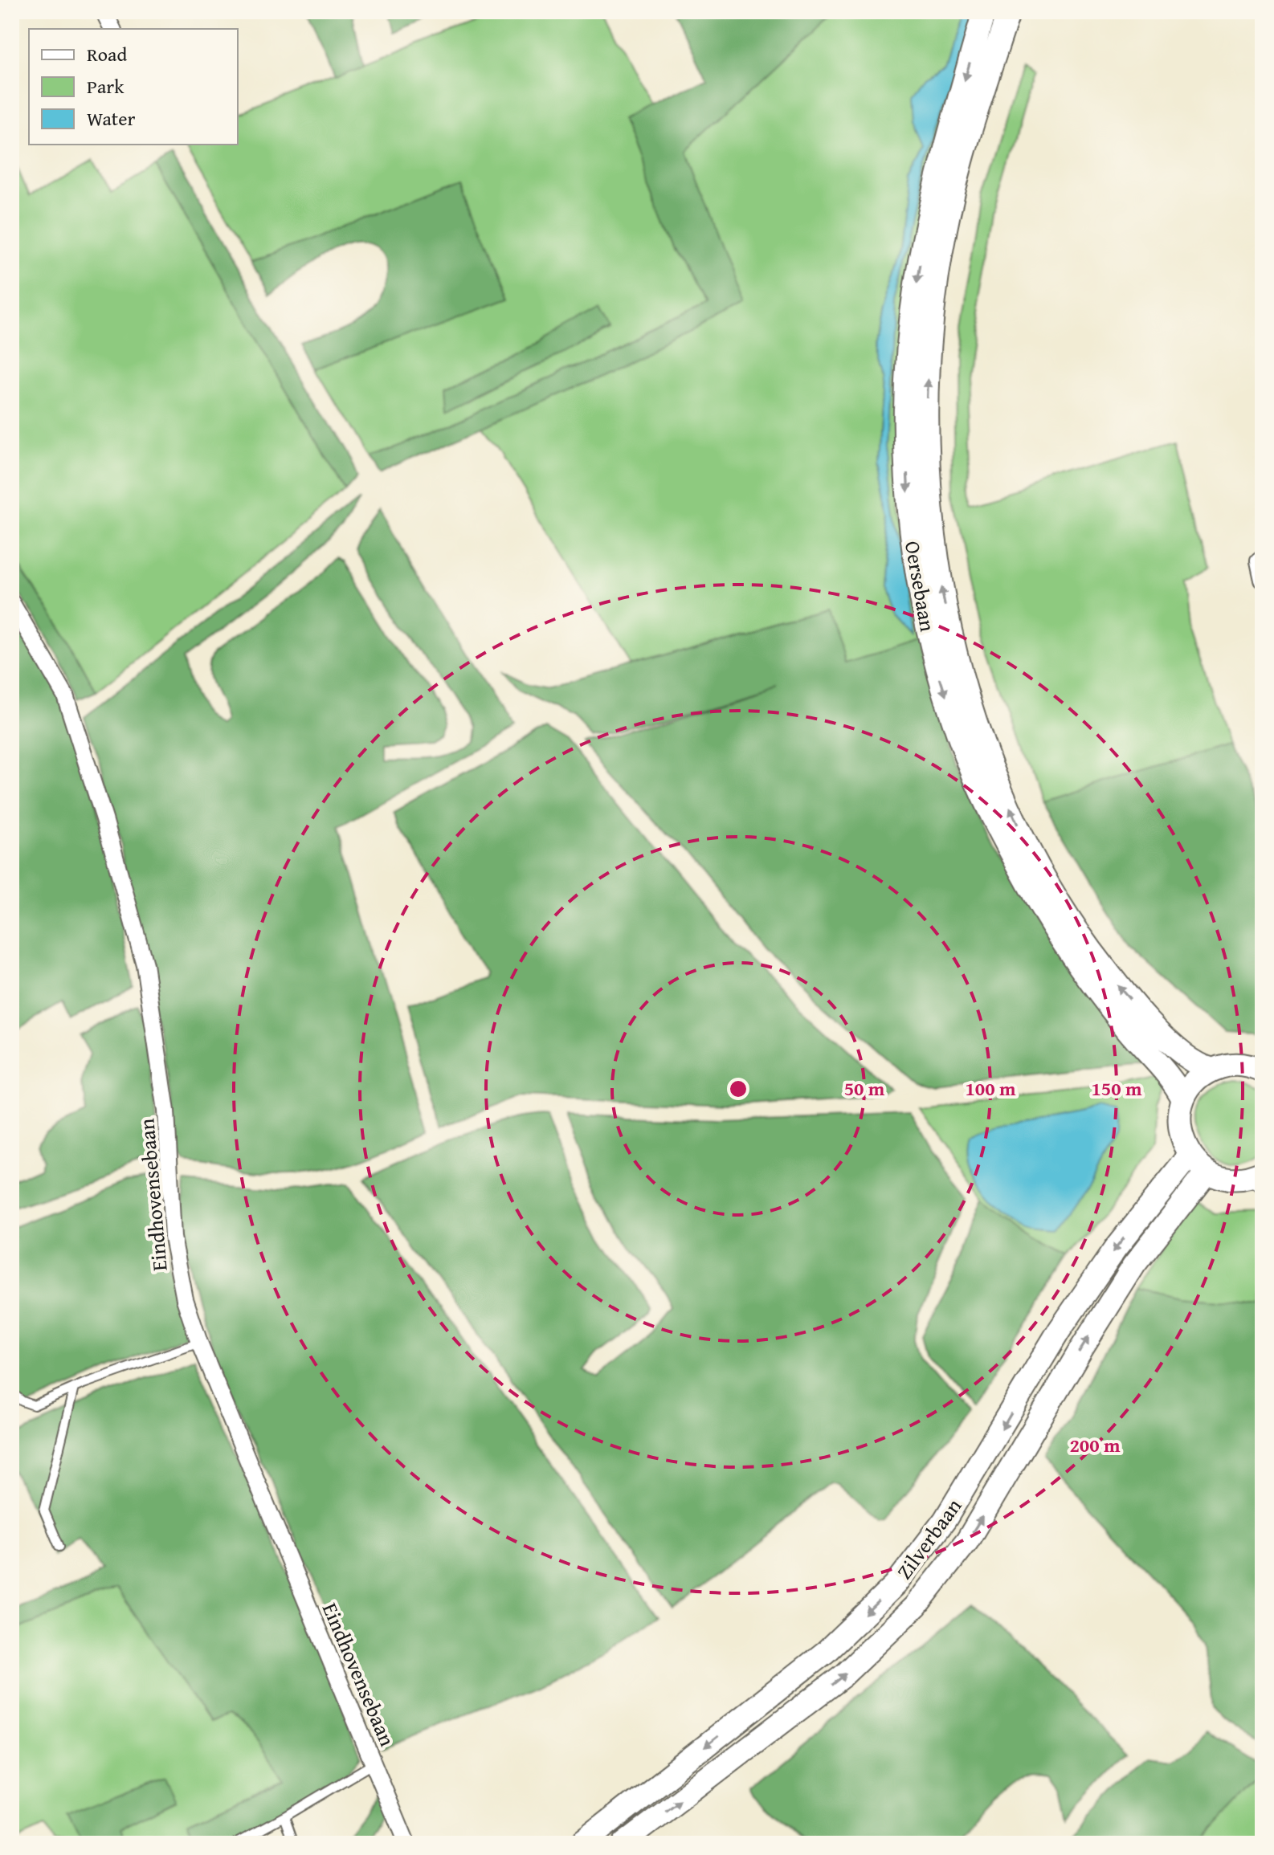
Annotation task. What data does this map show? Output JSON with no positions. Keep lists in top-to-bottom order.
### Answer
{
  "streets": {
    "main road": ["Oersebaan", "Zilverbaan"],
    "street": ["Eindhovensebaan"]
  },
  "legend": ["Road", "Park", "Water"],
  "rings": [
    "50 m",
    "100 m",
    "150 m",
    "200 m"
  ]
}
